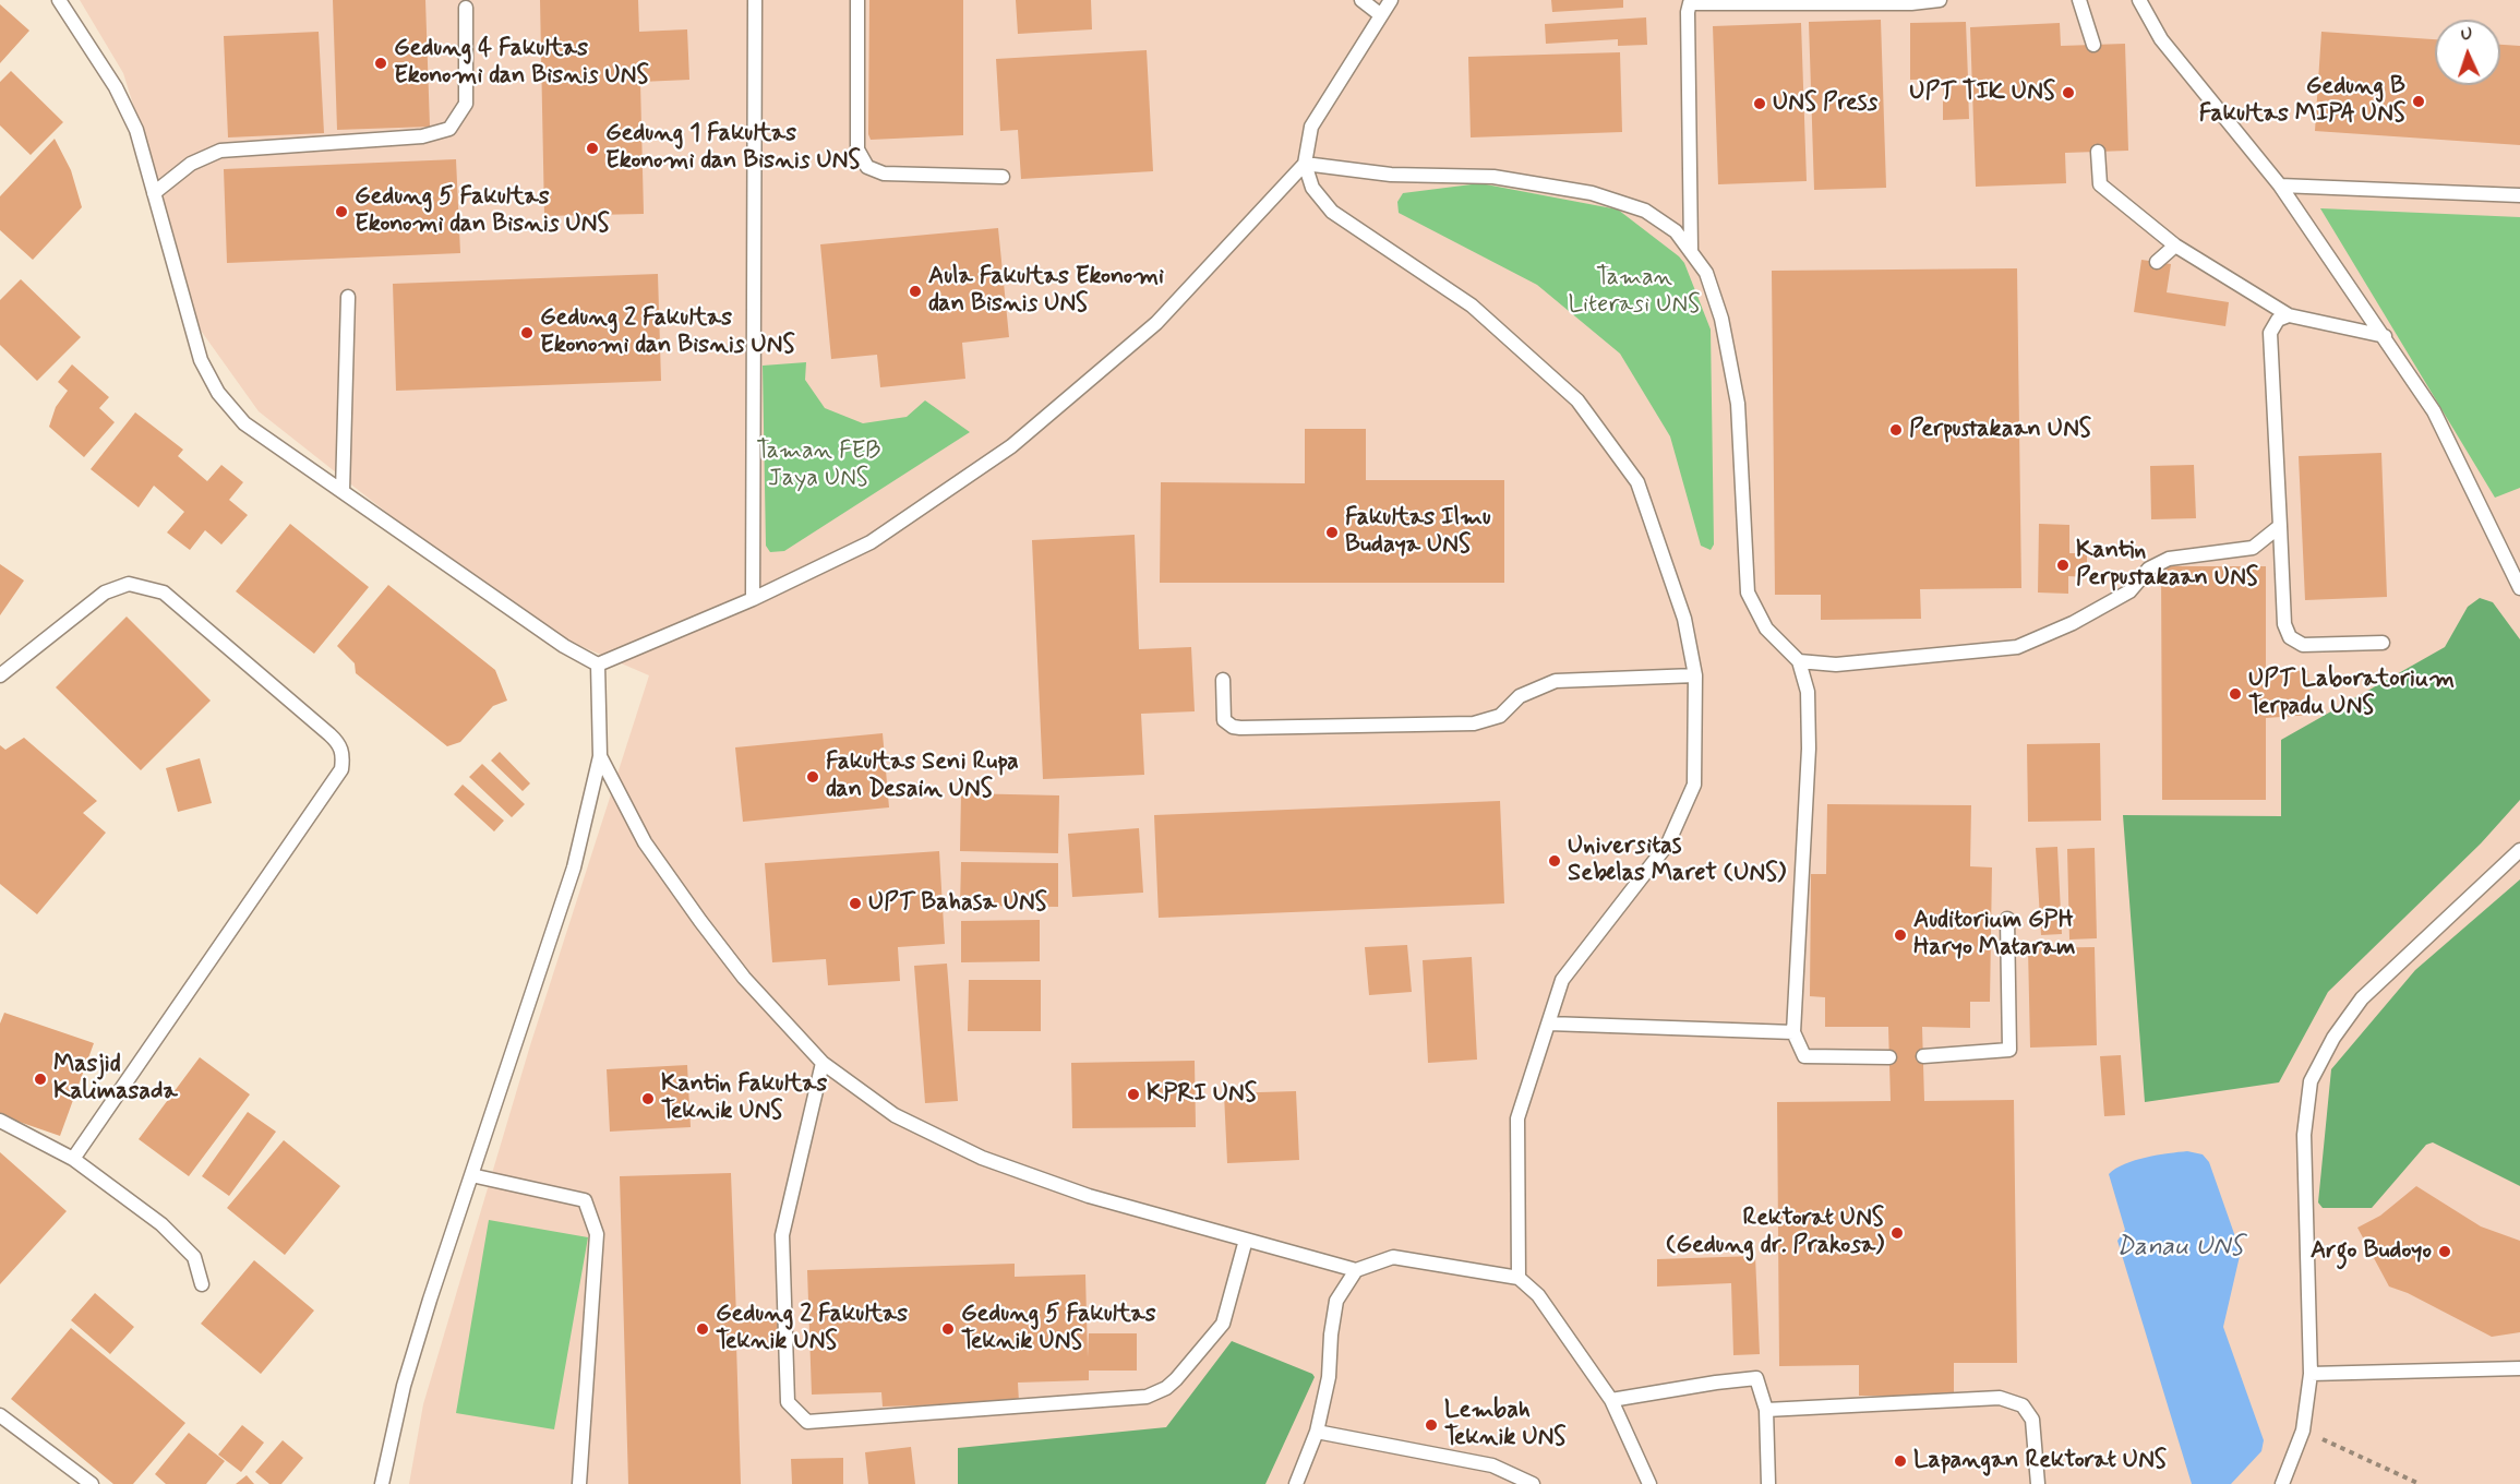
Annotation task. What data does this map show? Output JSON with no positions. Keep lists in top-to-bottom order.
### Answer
{
  "water": ["Danau UNS"],
  "parks": ["Taman Literasi UNS", "Taman FEB Jaya UNS"],
  "places": [
    "Gedung 4 Fakultas Ekonomi dan Bisnis UNS",
    "UPT TIK UNS",
    "Gedung B Fakultas MIPA UNS",
    "UNS Press",
    "Gedung 1 Fakultas Ekonomi dan Bisnis UNS",
    "Gedung 5 Fakultas Ekonomi dan Bisnis UNS",
    "Aula Fakultas Ekonomi dan Bisnis UNS",
    "Gedung 2 Fakultas Ekonomi dan Bisnis UNS",
    "Perpustakaan UNS",
    "Fakultas Ilmu Budaya UNS",
    "Kantin Perpustakaan UNS",
    "UPT Laboratorium Terpadu UNS",
    "Fakultas Seni Rupa dan Desain UNS",
    "Universitas Sebelas Maret (UNS)",
    "UPT Bahasa UNS",
    "Auditorium GPH Haryo Mataram",
    "Masjid Kalimasada",
    "KPRI UNS",
    "Kantin Fakultas Teknik UNS",
    "Rektorat UNS (Gedung dr. Prakosa)",
    "Argo Budoyo",
    "Gedung 2 Fakultas Teknik UNS",
    "Gedung 5 Fakultas Teknik UNS",
    "Lembah Teknik UNS",
    "Lapangan Rektorat UNS"
  ],
  "north": "top"
}
